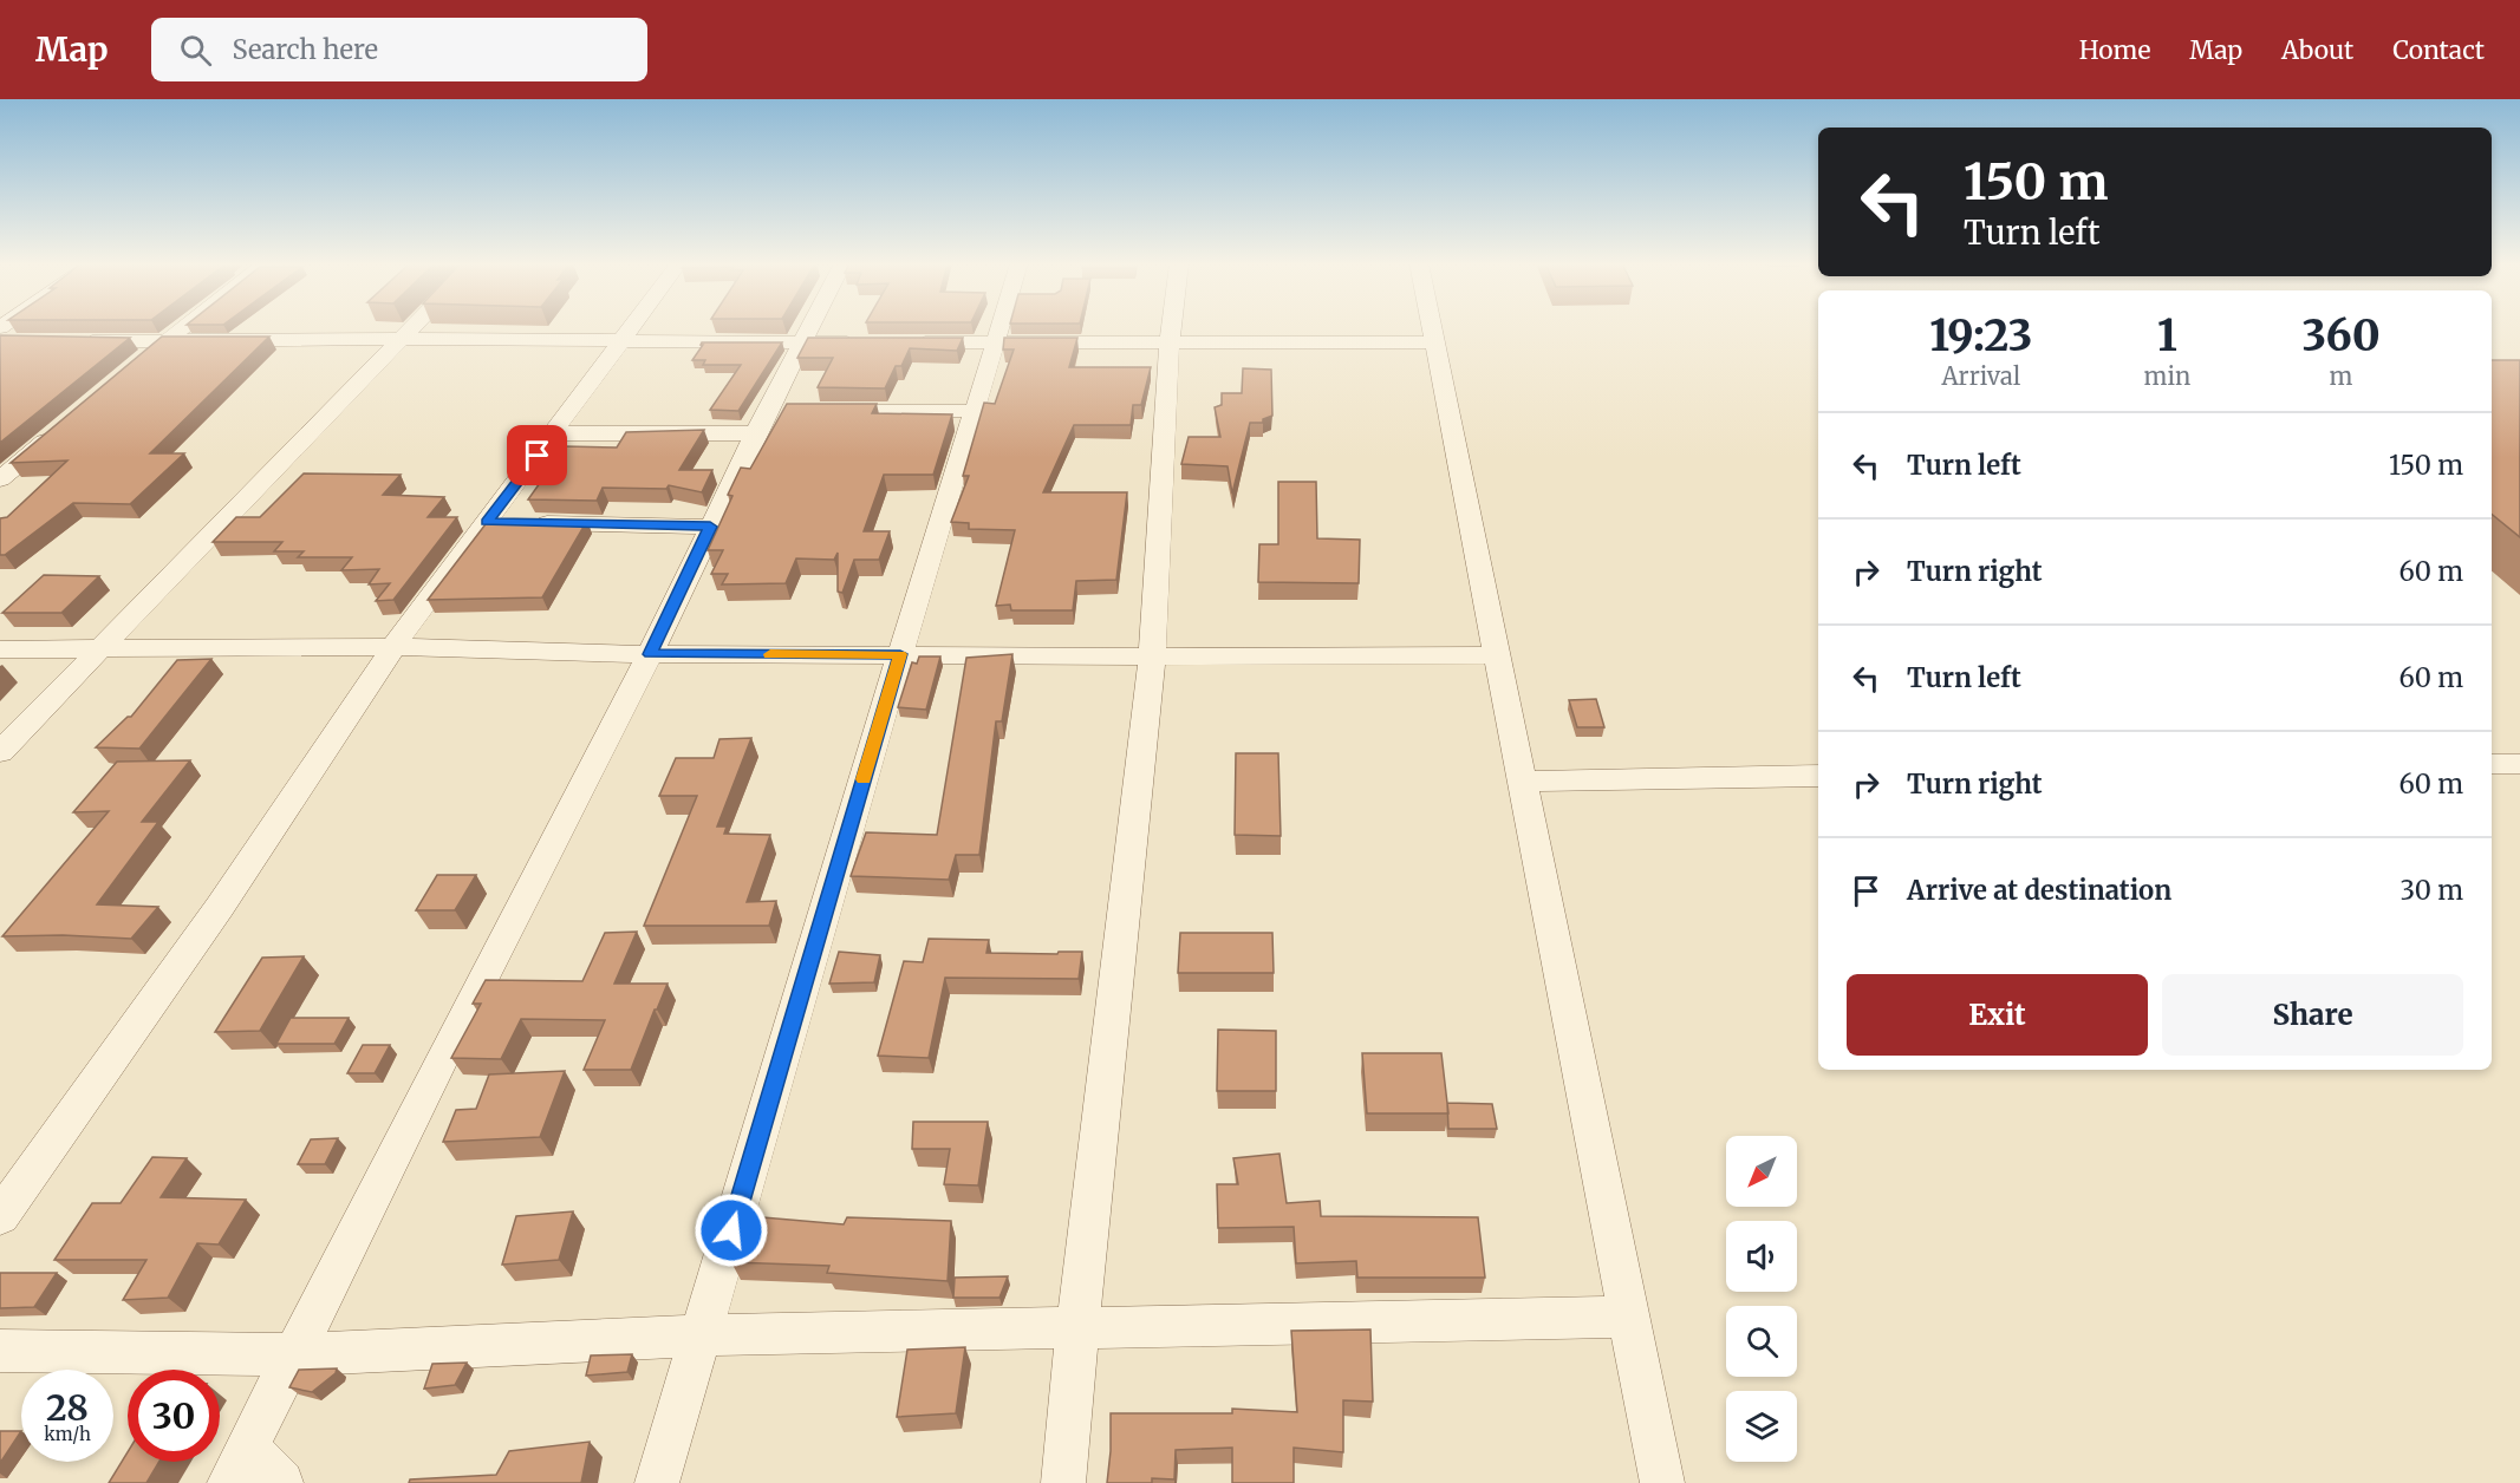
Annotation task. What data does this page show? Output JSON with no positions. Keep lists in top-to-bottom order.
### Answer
{
  "north": "bottom left",
  "page": {
    "header": "Map",
    "search": "Search here",
    "nav": [
      "Home",
      "Map",
      "About",
      "Contact"
    ],
    "turn": ["150 m", "Turn left"],
    "eta": [
      "19:23",
      "Arrival",
      "1",
      "min",
      "360",
      "m"
    ],
    "list": [
      {
        "name": "Turn left",
        "value": "150 m"
      },
      {
        "name": "Turn right",
        "value": "60 m"
      },
      {
        "name": "Turn left",
        "value": "60 m"
      },
      {
        "name": "Turn right",
        "value": "60 m"
      },
      {
        "name": "Arrive at destination",
        "value": "30 m"
      }
    ],
    "buttons": ["Exit", "Share"],
    "speed": "28 km/h",
    "limit": "30"
  }
}
